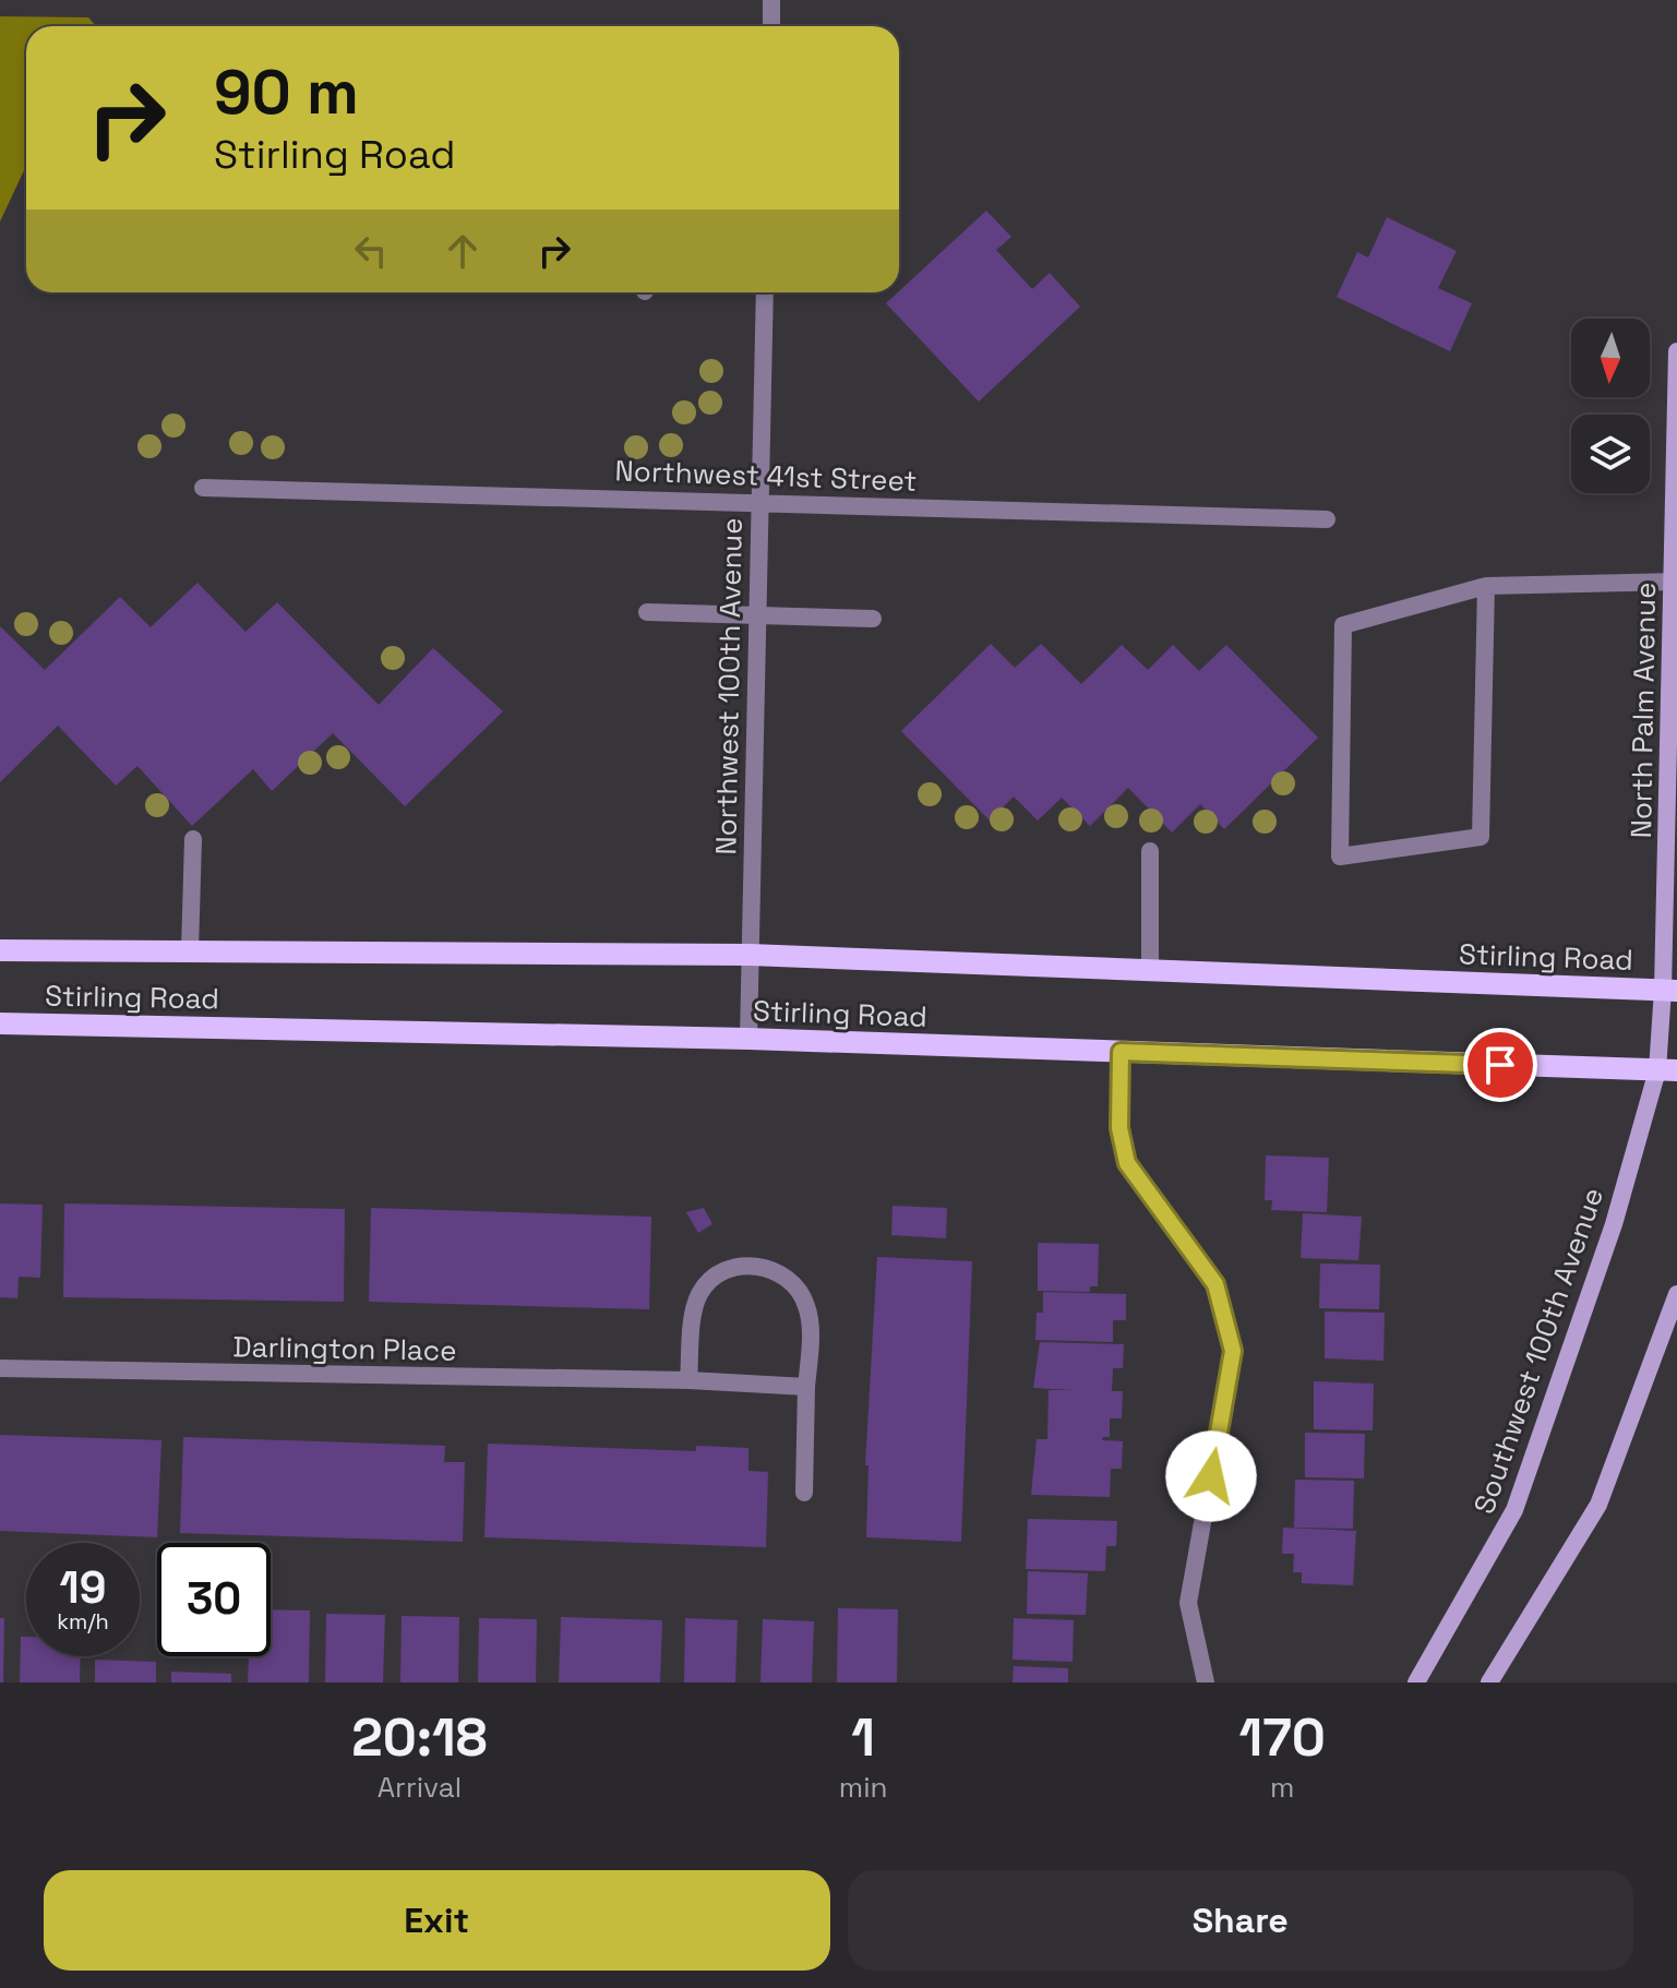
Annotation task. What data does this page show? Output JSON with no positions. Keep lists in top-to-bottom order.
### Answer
{
  "streets": {
    "main road": ["North Palm Avenue", "Stirling Road", "Southwest 100th Avenue"],
    "street": ["Northwest 41st Street", "Northwest 100th Avenue", "Darlington Place"]
  },
  "crossings": [
    ["Northwest 41st Street", "Northwest 100th Avenue"],
    ["Northwest 100th Avenue", "Stirling Road"],
    ["North Palm Avenue", "Stirling Road"],
    ["North Palm Avenue", "Southwest 100th Avenue"],
    ["Stirling Road", "Southwest 100th Avenue"]
  ],
  "north": "bottom",
  "page": {
    "turn": ["90 m", "Stirling Road"],
    "speed": "19 km/h",
    "limit": "30",
    "eta": [
      "20:18",
      "Arrival",
      "1",
      "min",
      "170",
      "m"
    ],
    "buttons": ["Exit", "Share"]
  }
}
